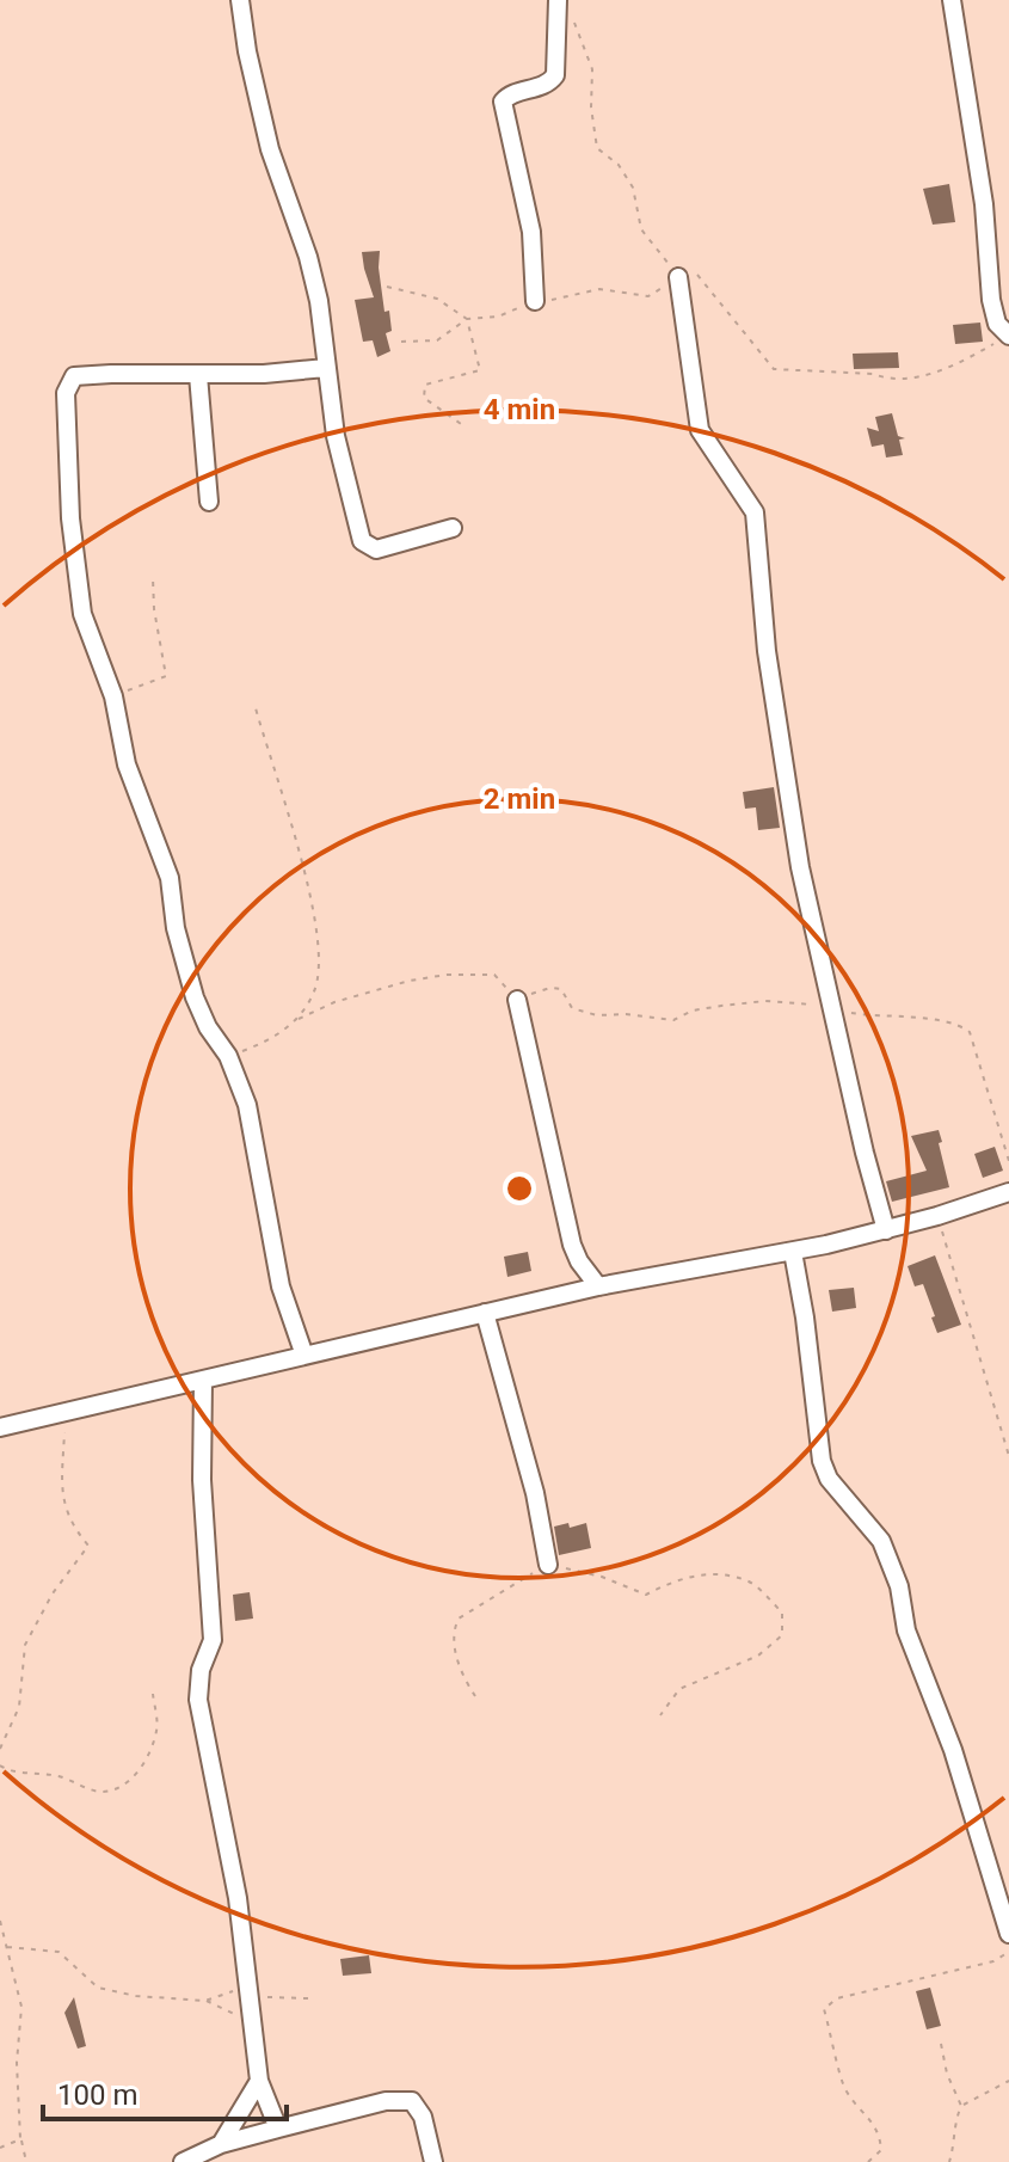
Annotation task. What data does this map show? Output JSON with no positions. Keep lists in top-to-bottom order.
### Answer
{
  "scale_bar": "100 m",
  "rings": ["4 min", "2 min"]
}
